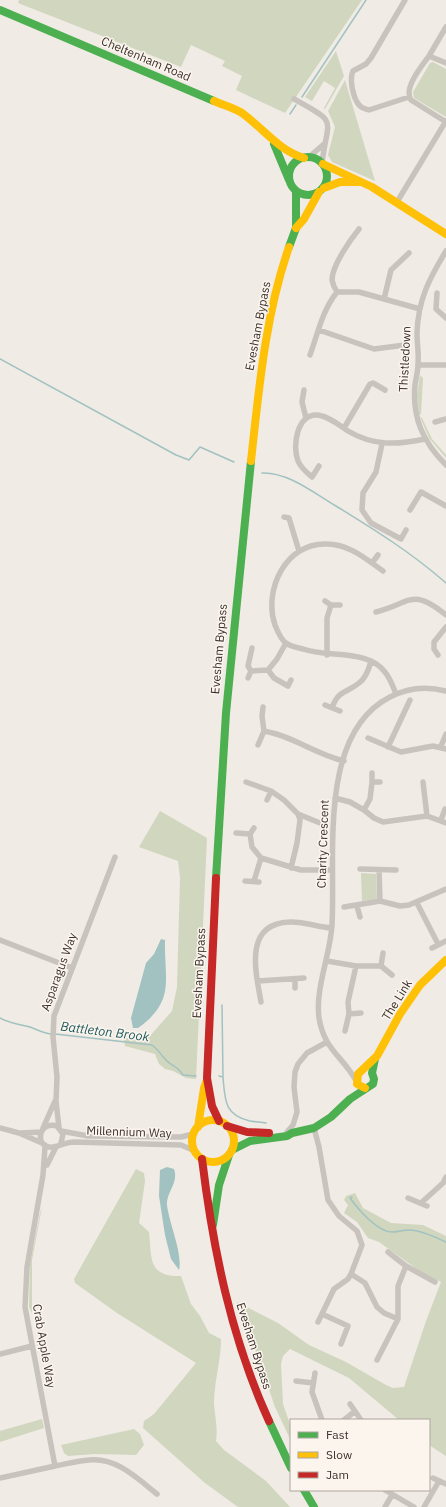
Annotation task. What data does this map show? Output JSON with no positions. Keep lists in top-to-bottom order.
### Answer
{
  "streets": {
    "main road": ["Cheltenham Road", "Evesham Bypass", "The Link"],
    "street": [
      "Thistledown",
      "Charity Crescent",
      "Asparagus Way",
      "Millennium Way",
      "Crab Apple Way"
    ]
  },
  "crossings": [
    ["Cheltenham Road", "Evesham Bypass"],
    ["Evesham Bypass", "The Link"],
    ["Evesham Bypass", "Millennium Way"],
    ["Charity Crescent", "The Link"],
    ["Asparagus Way", "Millennium Way"],
    ["Asparagus Way", "Crab Apple Way"],
    ["The Link", "Millennium Way"],
    ["Millennium Way", "Crab Apple Way"]
  ],
  "water": ["Battleton Brook"],
  "legend": ["Fast", "Slow", "Jam"]
}
